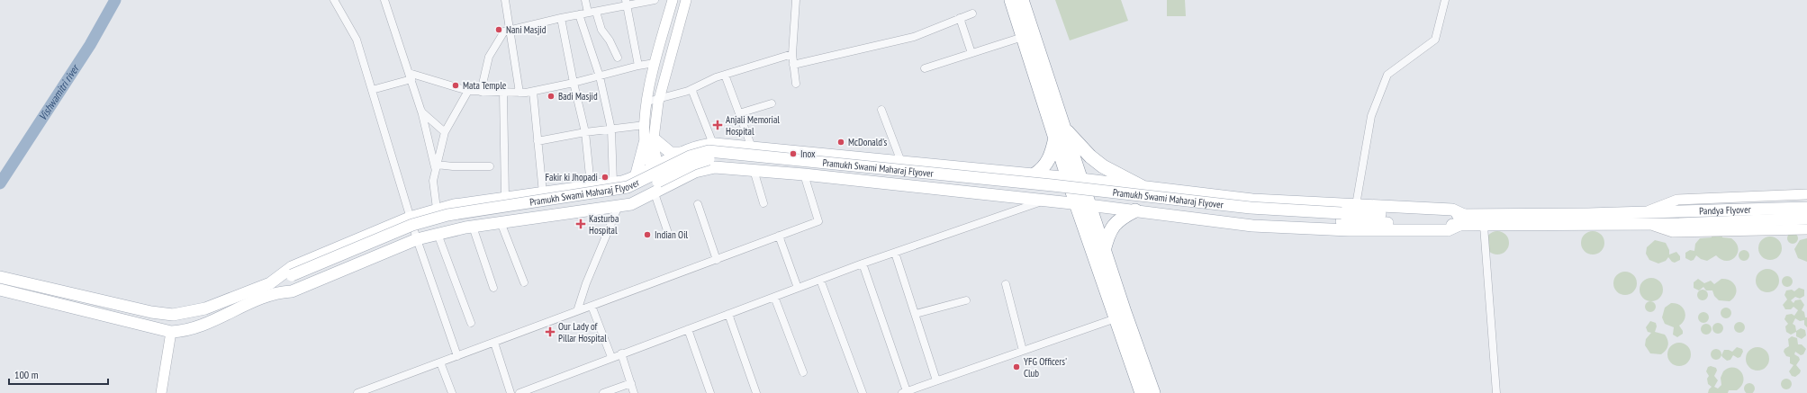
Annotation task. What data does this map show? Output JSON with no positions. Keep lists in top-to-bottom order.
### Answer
{
  "streets": {
    "main road": ["Pramukh Swami Maharaj Flyover", "Pandya Flyover"]
  },
  "crossings": [
    ["Pramukh Swami Maharaj Flyover", "Pandya Flyover"]
  ],
  "water": ["Vishwamitri river"],
  "places": {
    "other": [
      "Nani Masjid",
      "Mata Temple",
      "Badi Masjid",
      "McDonald's",
      "Inox",
      "Fakir ki Jhopadi",
      "Indian Oil",
      "YFG Officers' Club"
    ],
    "health": ["Anjali Memorial Hospital", "Kasturba Hospital", "Our Lady of Pillar Hospital"]
  },
  "scale_bar": "100 m"
}
